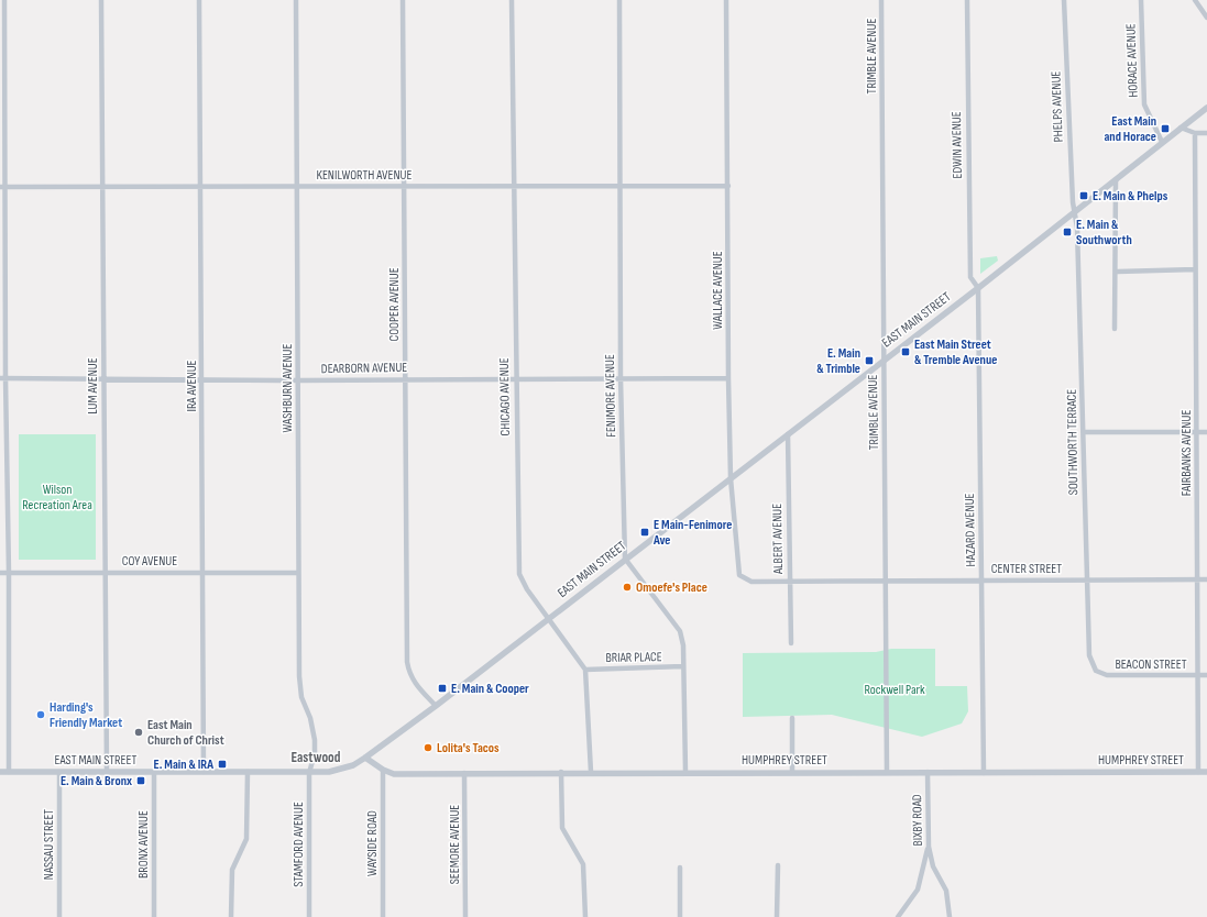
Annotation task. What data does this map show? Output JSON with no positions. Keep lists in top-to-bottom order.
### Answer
{
  "streets": {
    "street": [
      "TRIMBLE AVENUE",
      "HORACE AVENUE",
      "PHELPS AVENUE",
      "EDWIN AVENUE",
      "KENILWORTH AVENUE",
      "WALLACE AVENUE",
      "COOPER AVENUE",
      "EAST MAIN STREET",
      "DEARBORN AVENUE",
      "LUM AVENUE",
      "IRA AVENUE",
      "WASHBURN AVENUE",
      "FENIMORE AVENUE",
      "CHICAGO AVENUE",
      "SOUTHWORTH TERRACE",
      "FAIRBANKS AVENUE",
      "HAZARD AVENUE",
      "ALBERT AVENUE",
      "COY AVENUE",
      "CENTER STREET",
      "BRIAR PLACE",
      "BEACON STREET",
      "HUMPHREY STREET",
      "BIXBY ROAD",
      "WAYSIDE ROAD",
      "NASSAU STREET",
      "BRONX AVENUE",
      "STAMFORD AVENUE",
      "SEEMORE AVENUE"
    ]
  },
  "crossings": [
    ["TRIMBLE AVENUE", "EAST MAIN STREET"],
    ["TRIMBLE AVENUE", "CENTER STREET"],
    ["TRIMBLE AVENUE", "HUMPHREY STREET"],
    ["HORACE AVENUE", "EAST MAIN STREET"],
    ["PHELPS AVENUE", "EAST MAIN STREET"],
    ["PHELPS AVENUE", "SOUTHWORTH TERRACE"],
    ["EDWIN AVENUE", "EAST MAIN STREET"],
    ["EDWIN AVENUE", "HAZARD AVENUE"],
    ["KENILWORTH AVENUE", "WALLACE AVENUE"],
    ["KENILWORTH AVENUE", "COOPER AVENUE"],
    ["KENILWORTH AVENUE", "LUM AVENUE"],
    ["KENILWORTH AVENUE", "IRA AVENUE"],
    ["KENILWORTH AVENUE", "WASHBURN AVENUE"],
    ["KENILWORTH AVENUE", "FENIMORE AVENUE"],
    ["KENILWORTH AVENUE", "CHICAGO AVENUE"],
    ["WALLACE AVENUE", "EAST MAIN STREET"],
    ["WALLACE AVENUE", "DEARBORN AVENUE"],
    ["WALLACE AVENUE", "CENTER STREET"],
    ["COOPER AVENUE", "EAST MAIN STREET"],
    ["COOPER AVENUE", "DEARBORN AVENUE"],
    ["EAST MAIN STREET", "LUM AVENUE"],
    ["EAST MAIN STREET", "IRA AVENUE"],
    ["EAST MAIN STREET", "WASHBURN AVENUE"],
    ["EAST MAIN STREET", "FENIMORE AVENUE"],
    ["EAST MAIN STREET", "CHICAGO AVENUE"],
    ["EAST MAIN STREET", "SOUTHWORTH TERRACE"],
    ["EAST MAIN STREET", "HAZARD AVENUE"],
    ["EAST MAIN STREET", "ALBERT AVENUE"],
    ["EAST MAIN STREET", "HUMPHREY STREET"],
    ["EAST MAIN STREET", "NASSAU STREET"],
    ["EAST MAIN STREET", "BRONX AVENUE"],
    ["EAST MAIN STREET", "STAMFORD AVENUE"],
    ["DEARBORN AVENUE", "LUM AVENUE"],
    ["DEARBORN AVENUE", "IRA AVENUE"],
    ["DEARBORN AVENUE", "WASHBURN AVENUE"],
    ["DEARBORN AVENUE", "FENIMORE AVENUE"],
    ["DEARBORN AVENUE", "CHICAGO AVENUE"],
    ["LUM AVENUE", "COY AVENUE"],
    ["IRA AVENUE", "COY AVENUE"],
    ["WASHBURN AVENUE", "COY AVENUE"],
    ["WASHBURN AVENUE", "STAMFORD AVENUE"],
    ["CHICAGO AVENUE", "BRIAR PLACE"],
    ["SOUTHWORTH TERRACE", "CENTER STREET"],
    ["SOUTHWORTH TERRACE", "BEACON STREET"],
    ["FAIRBANKS AVENUE", "CENTER STREET"],
    ["FAIRBANKS AVENUE", "BEACON STREET"],
    ["FAIRBANKS AVENUE", "HUMPHREY STREET"],
    ["HAZARD AVENUE", "CENTER STREET"],
    ["HAZARD AVENUE", "HUMPHREY STREET"],
    ["ALBERT AVENUE", "CENTER STREET"],
    ["HUMPHREY STREET", "BIXBY ROAD"],
    ["HUMPHREY STREET", "WAYSIDE ROAD"],
    ["HUMPHREY STREET", "SEEMORE AVENUE"]
  ],
  "districts": ["Eastwood"],
  "parks": ["Wilson Recreation Area", "Rockwell Park"],
  "places": {
    "transit": [
      "East Main and Horace",
      "E. Main & Phelps",
      "E. Main & Southworth",
      "East Main Street & Tremble Avenue",
      "E. Main & Trimble",
      "E Main-Fenimore Ave",
      "E. Main & Cooper",
      "E. Main & IRA",
      "E. Main & Bronx"
    ],
    "other": [
      "Omoefe's Place",
      "Harding's Friendly Market",
      "East Main Church of Christ",
      "Lolita's Tacos"
    ]
  }
}
